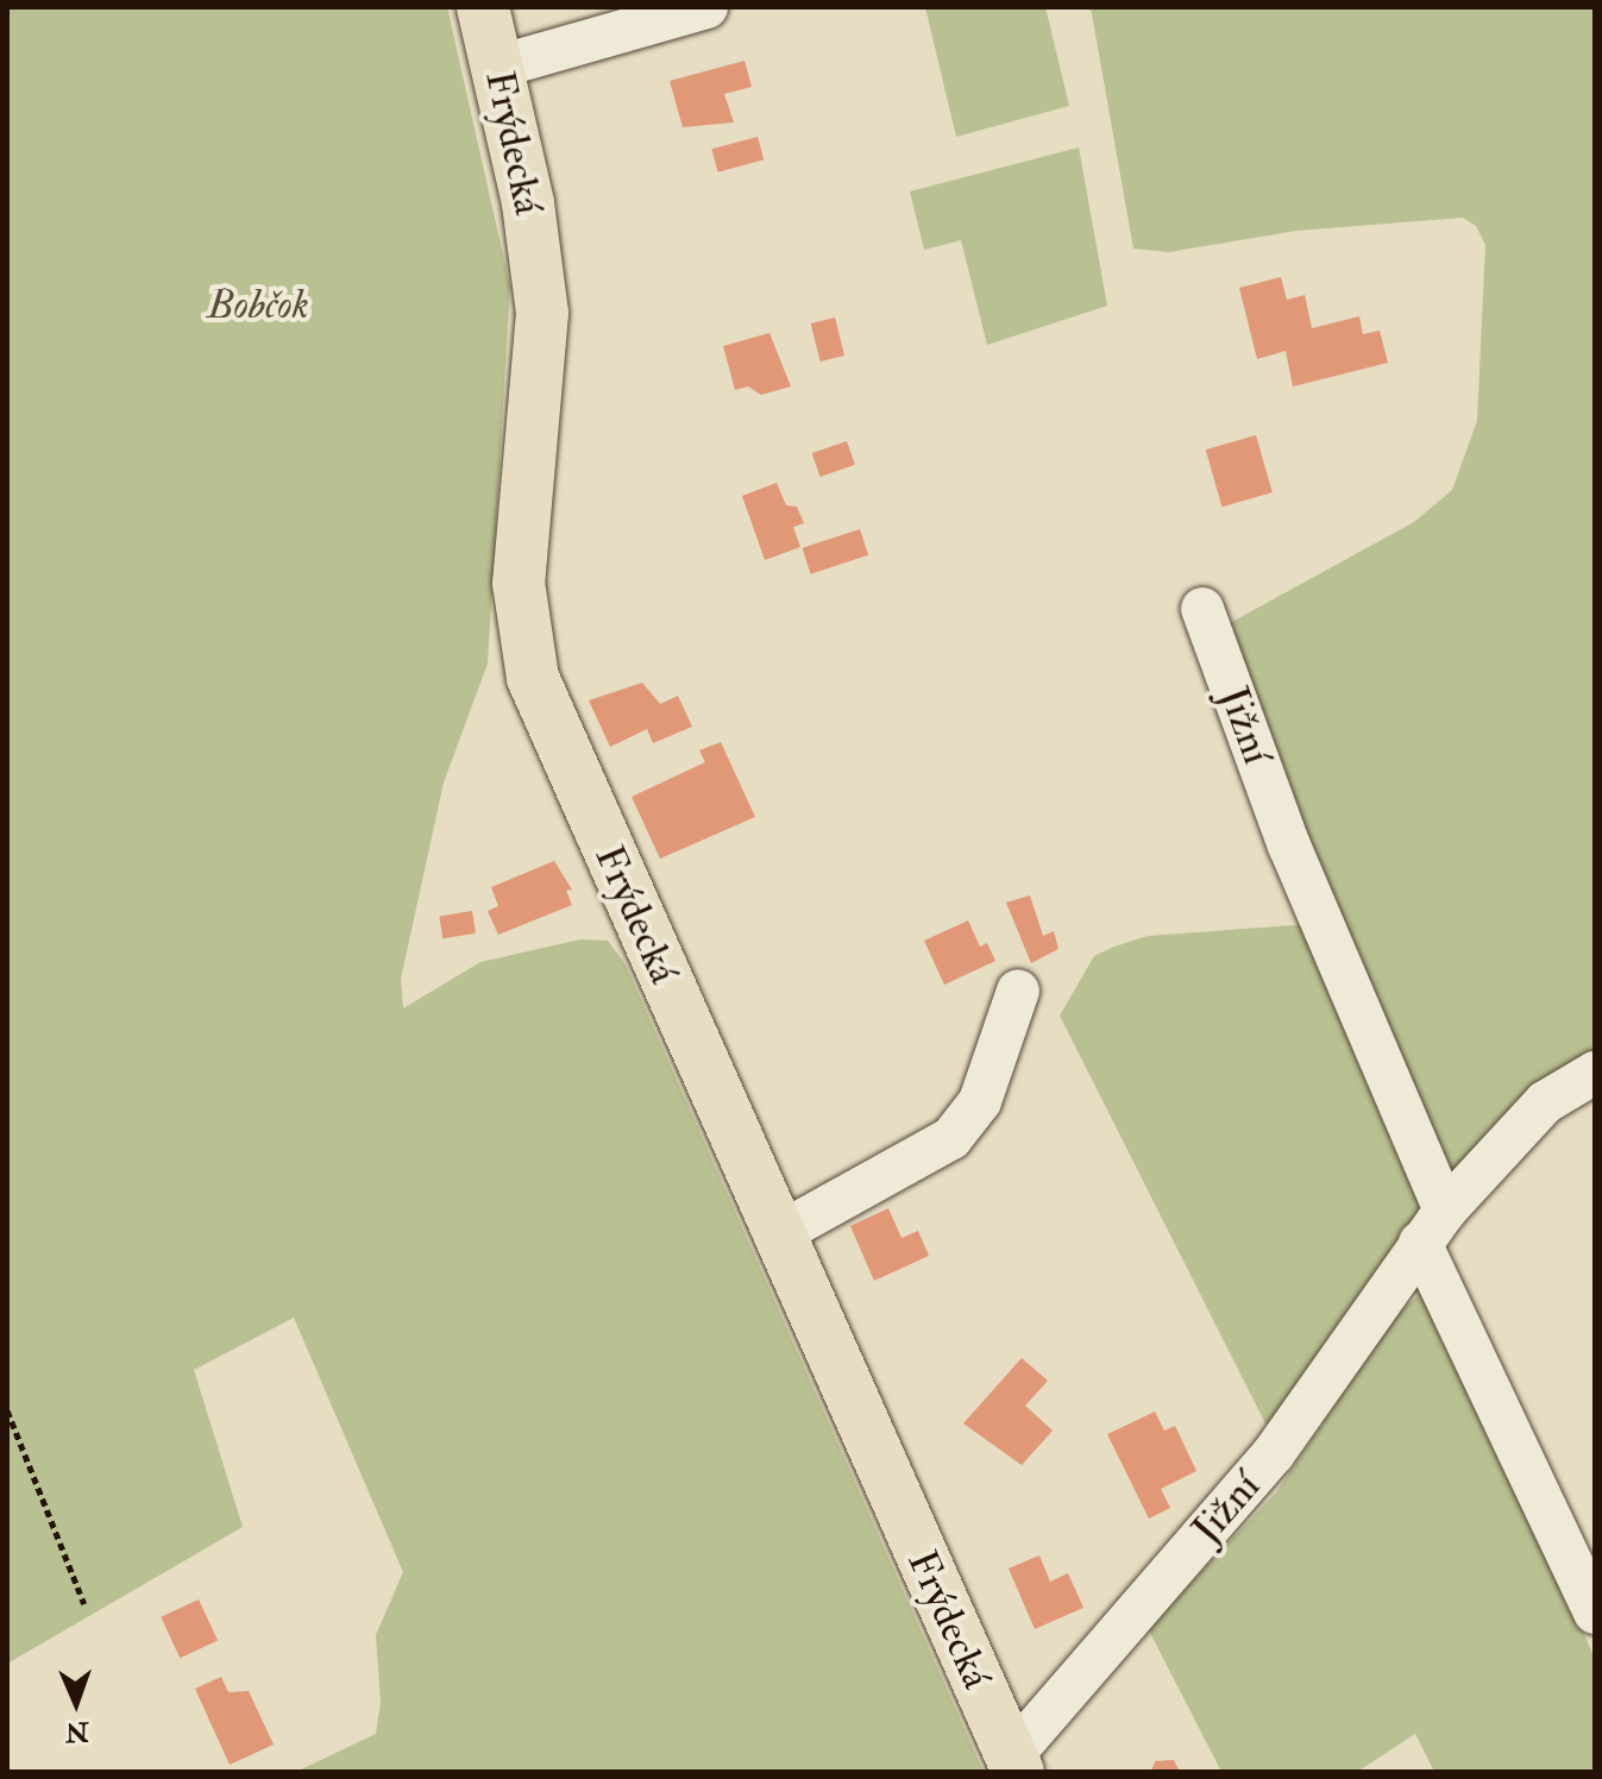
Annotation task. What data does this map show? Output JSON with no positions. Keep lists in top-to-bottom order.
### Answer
{
  "streets": {
    "main road": ["Frýdecká"],
    "street": ["Jižní"]
  },
  "crossings": [
    ["Frýdecká", "Jižní"]
  ],
  "parks": ["Bobčok"],
  "north": "bottom"
}
